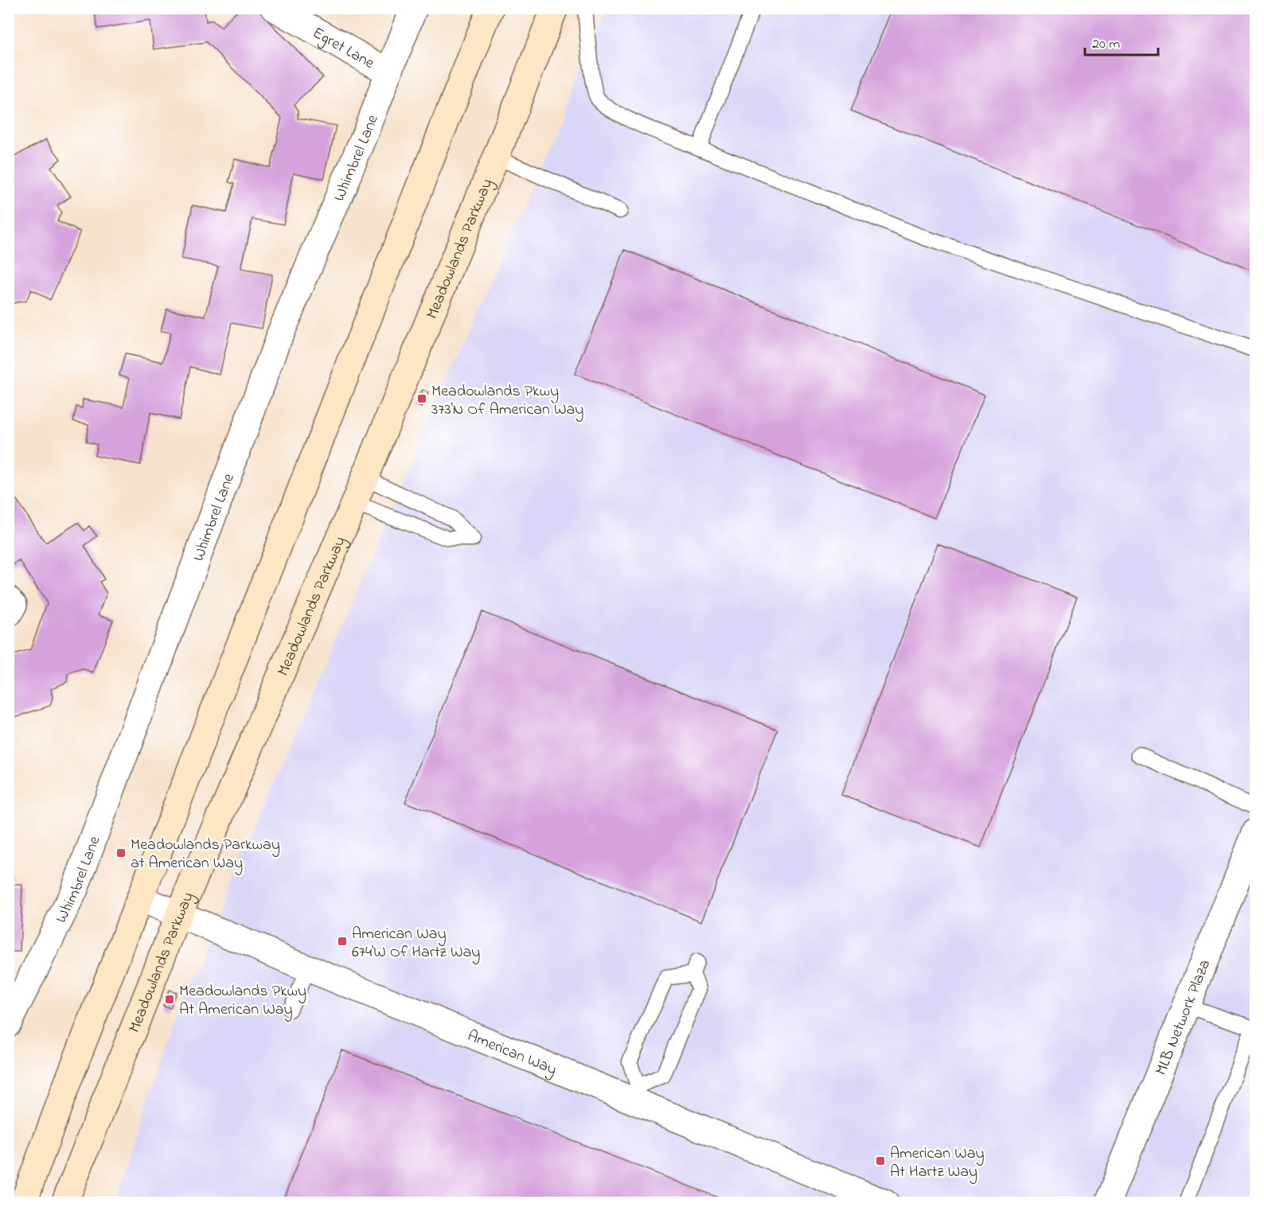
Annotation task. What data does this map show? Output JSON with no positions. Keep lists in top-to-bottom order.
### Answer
{
  "streets": {
    "main road": ["Meadowlands Parkway"],
    "street": [
      "Egret Lane",
      "Whimbrel Lane",
      "MLB Network Plaza",
      "American Way"
    ]
  },
  "crossings": [
    ["Egret Lane", "Whimbrel Lane"],
    ["Meadowlands Parkway", "American Way"]
  ],
  "places": {
    "transit": [
      "Meadowlands Pkwy 373'N Of American Way",
      "Meadowlands Parkway at American Way",
      "American Way 674'W Of Hartz Way",
      "Meadowlands Pkwy At American Way",
      "American Way At Hartz Way"
    ]
  },
  "scale_bar": "20 m"
}
